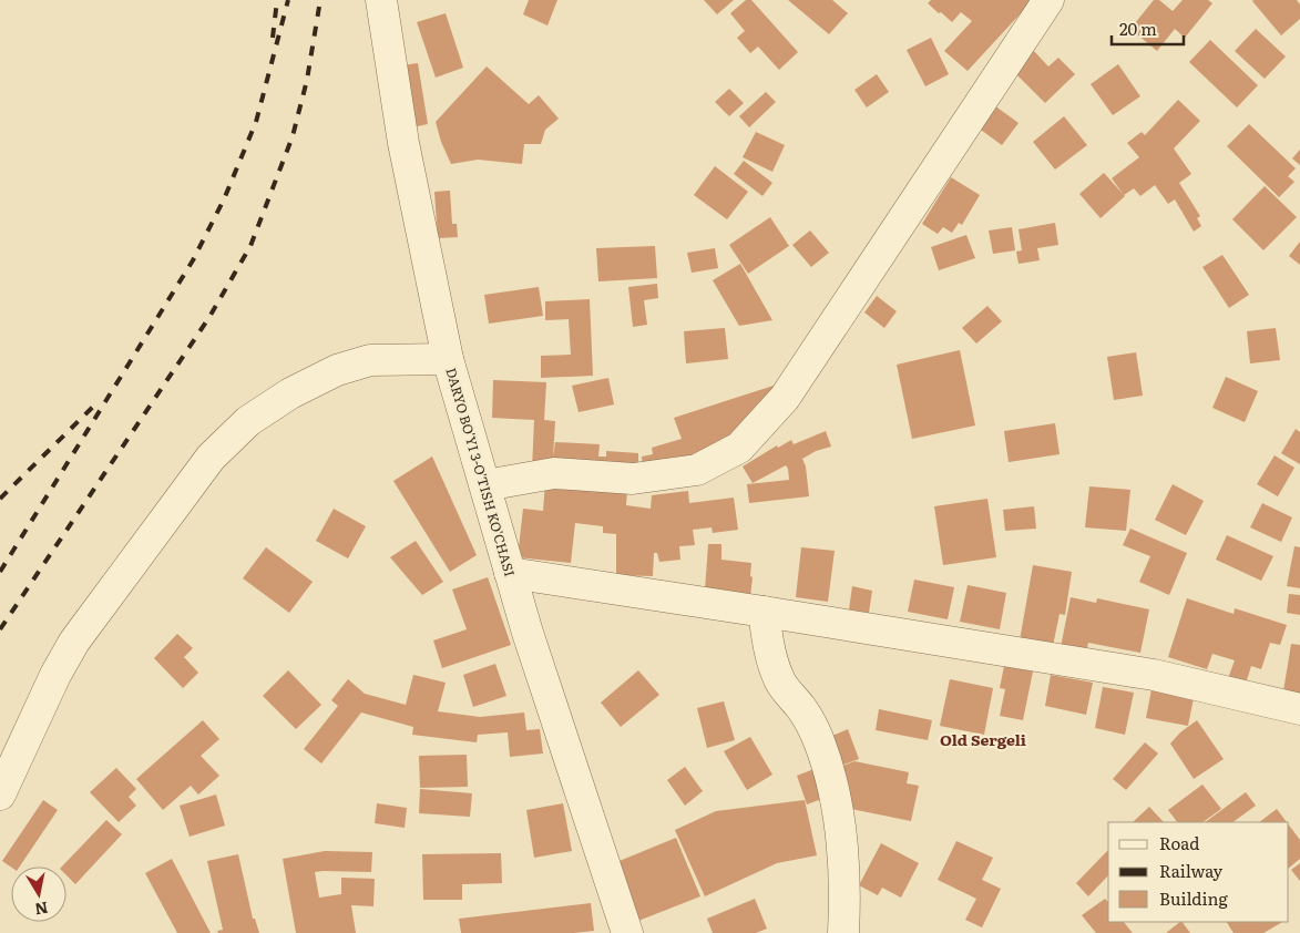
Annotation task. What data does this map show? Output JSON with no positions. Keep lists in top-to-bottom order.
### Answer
{
  "streets": {
    "street": ["DARYO BO'YI 3-O'TISH KO'CHASI"]
  },
  "districts": ["Old Sergeli"],
  "legend": ["Road", "Railway", "Building"],
  "scale_bar": "20 m",
  "north": "bottom"
}
